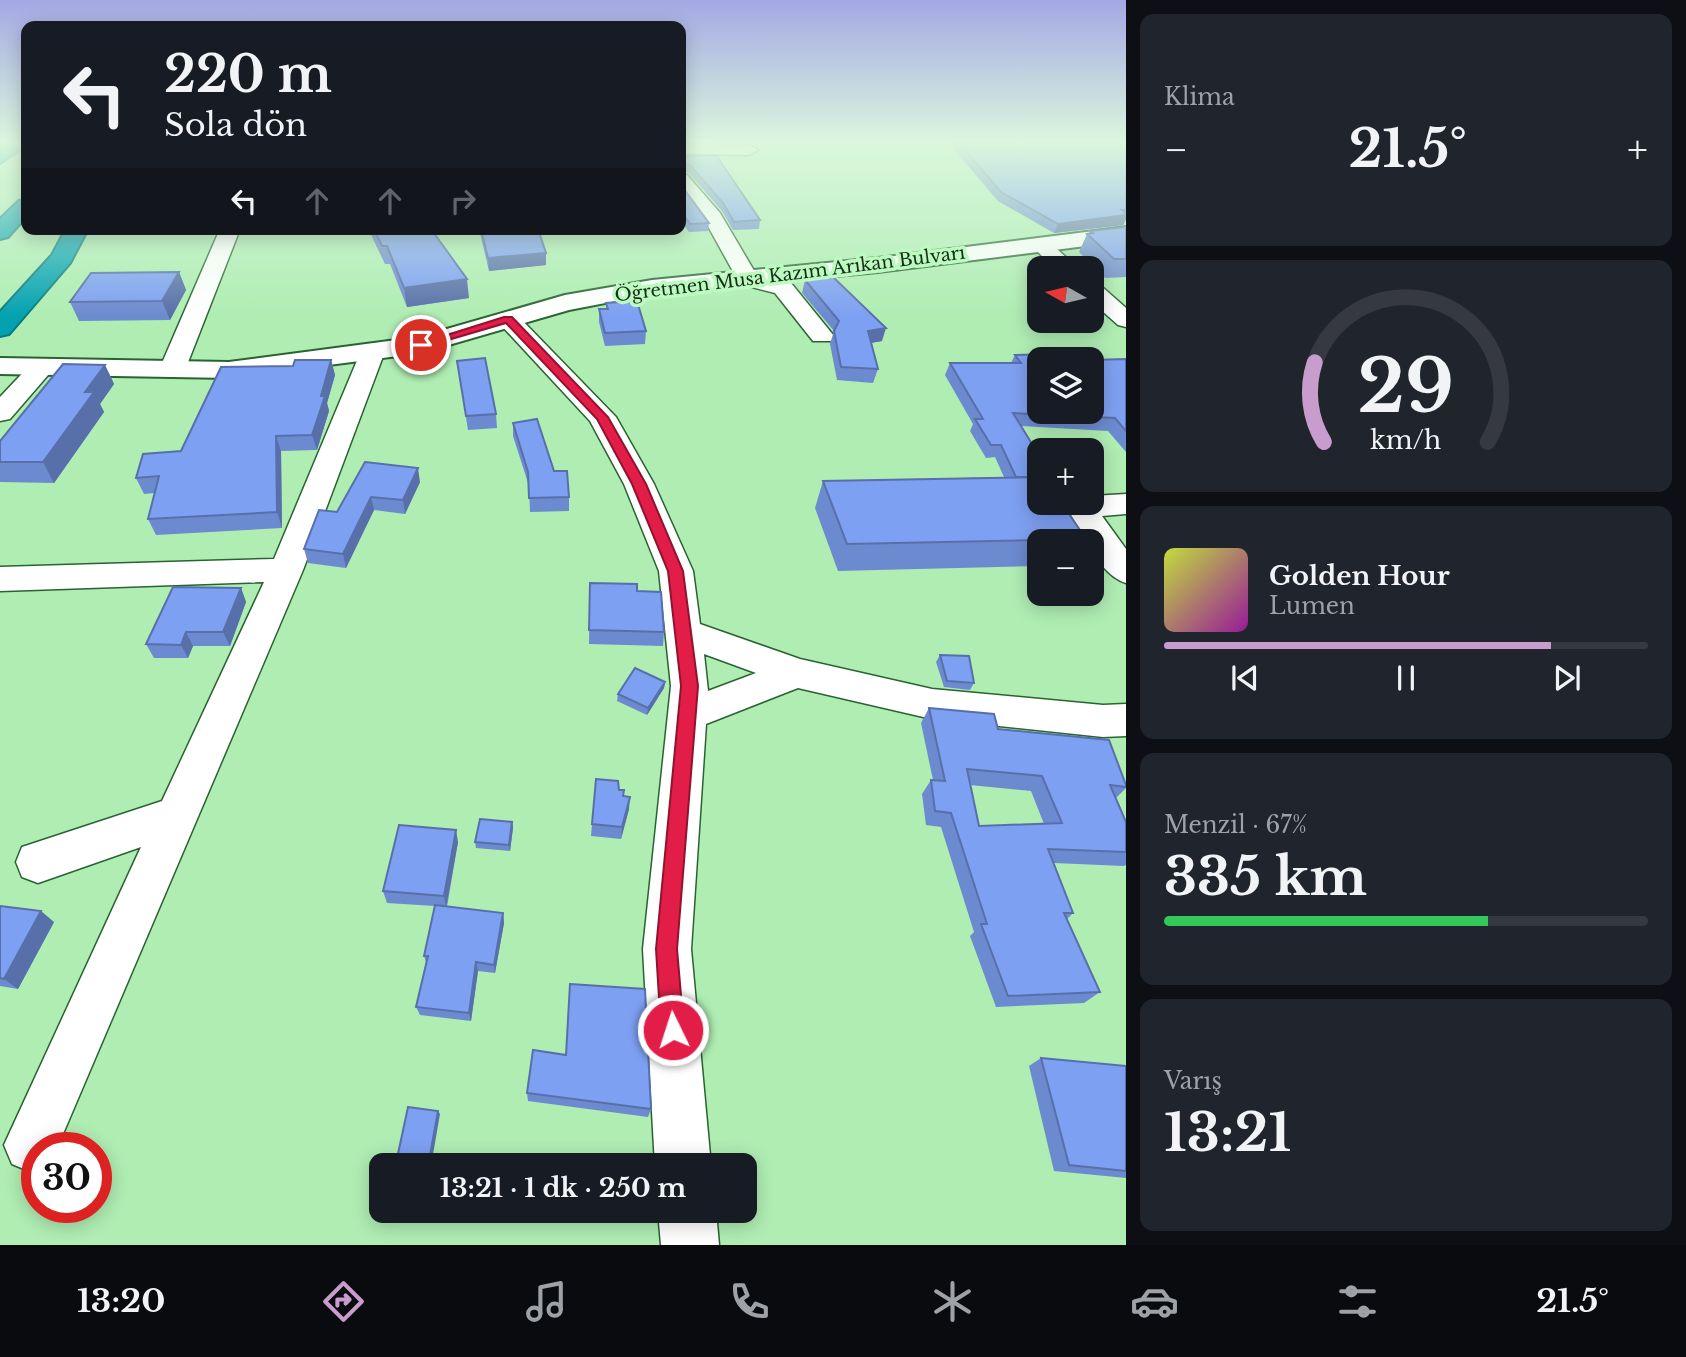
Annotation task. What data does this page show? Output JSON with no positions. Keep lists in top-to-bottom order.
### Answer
{
  "streets": {
    "street": ["Öğretmen Musa Kazım Arıkan Bulvarı"]
  },
  "north": "left",
  "page": {
    "tile": [
      "Klima",
      ["Menzil · 67%", "335 km"],
      ["Varış", "13:21"]
    ],
    "turn": ["220 m", "Sola dön"],
    "heat": ["−", "21.5°", "+"],
    "map_buttons": ["+", "−"],
    "song": ["Golden Hour", "Lumen"],
    "limit": "30",
    "trip": "13:21 · 1 dk · 250 m",
    "tabs": ["13:20", "21.5°"],
    "gauge": ["29", "km/h"]
  }
}
